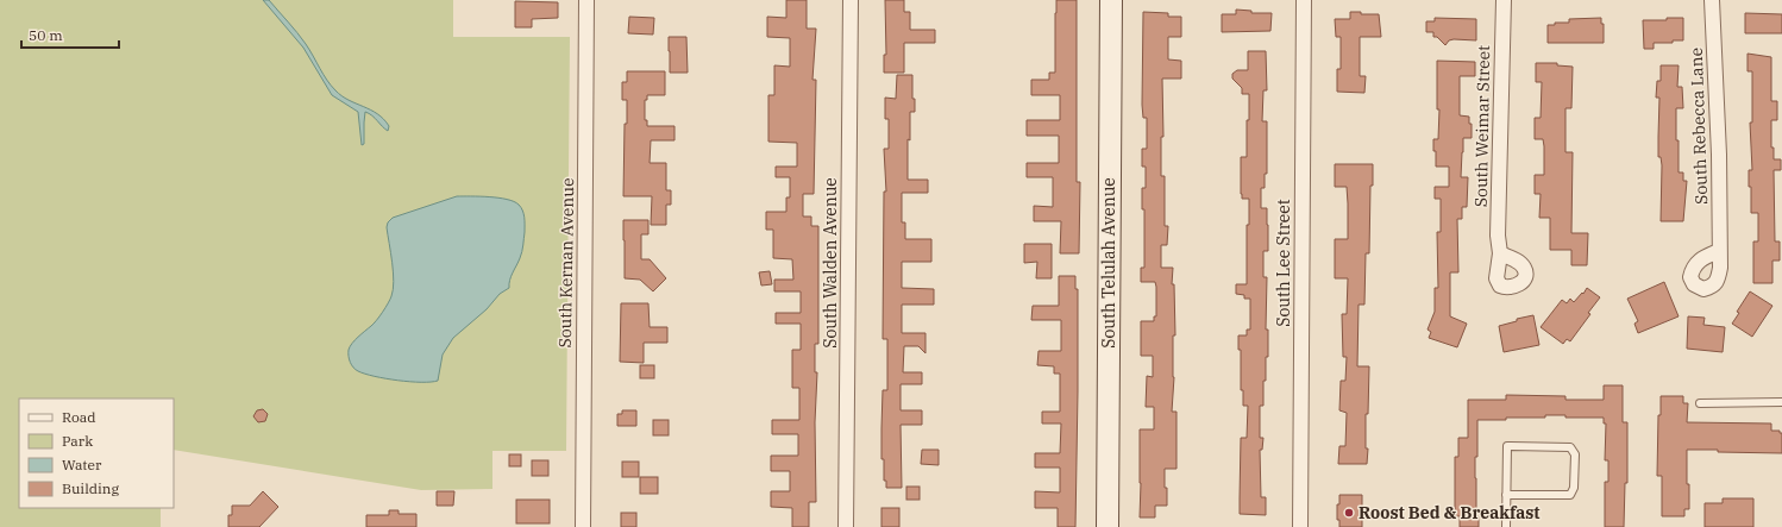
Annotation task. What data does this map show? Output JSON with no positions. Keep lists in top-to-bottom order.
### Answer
{
  "streets": {
    "street": [
      "South Weimar Street",
      "South Rebecca Lane",
      "South Kernan Avenue",
      "South Walden Avenue",
      "South Telulah Avenue",
      "South Lee Street"
    ]
  },
  "places": ["Roost Bed & Breakfast"],
  "legend": [
    "Road",
    "Park",
    "Water",
    "Building"
  ],
  "scale_bar": "50 m"
}
